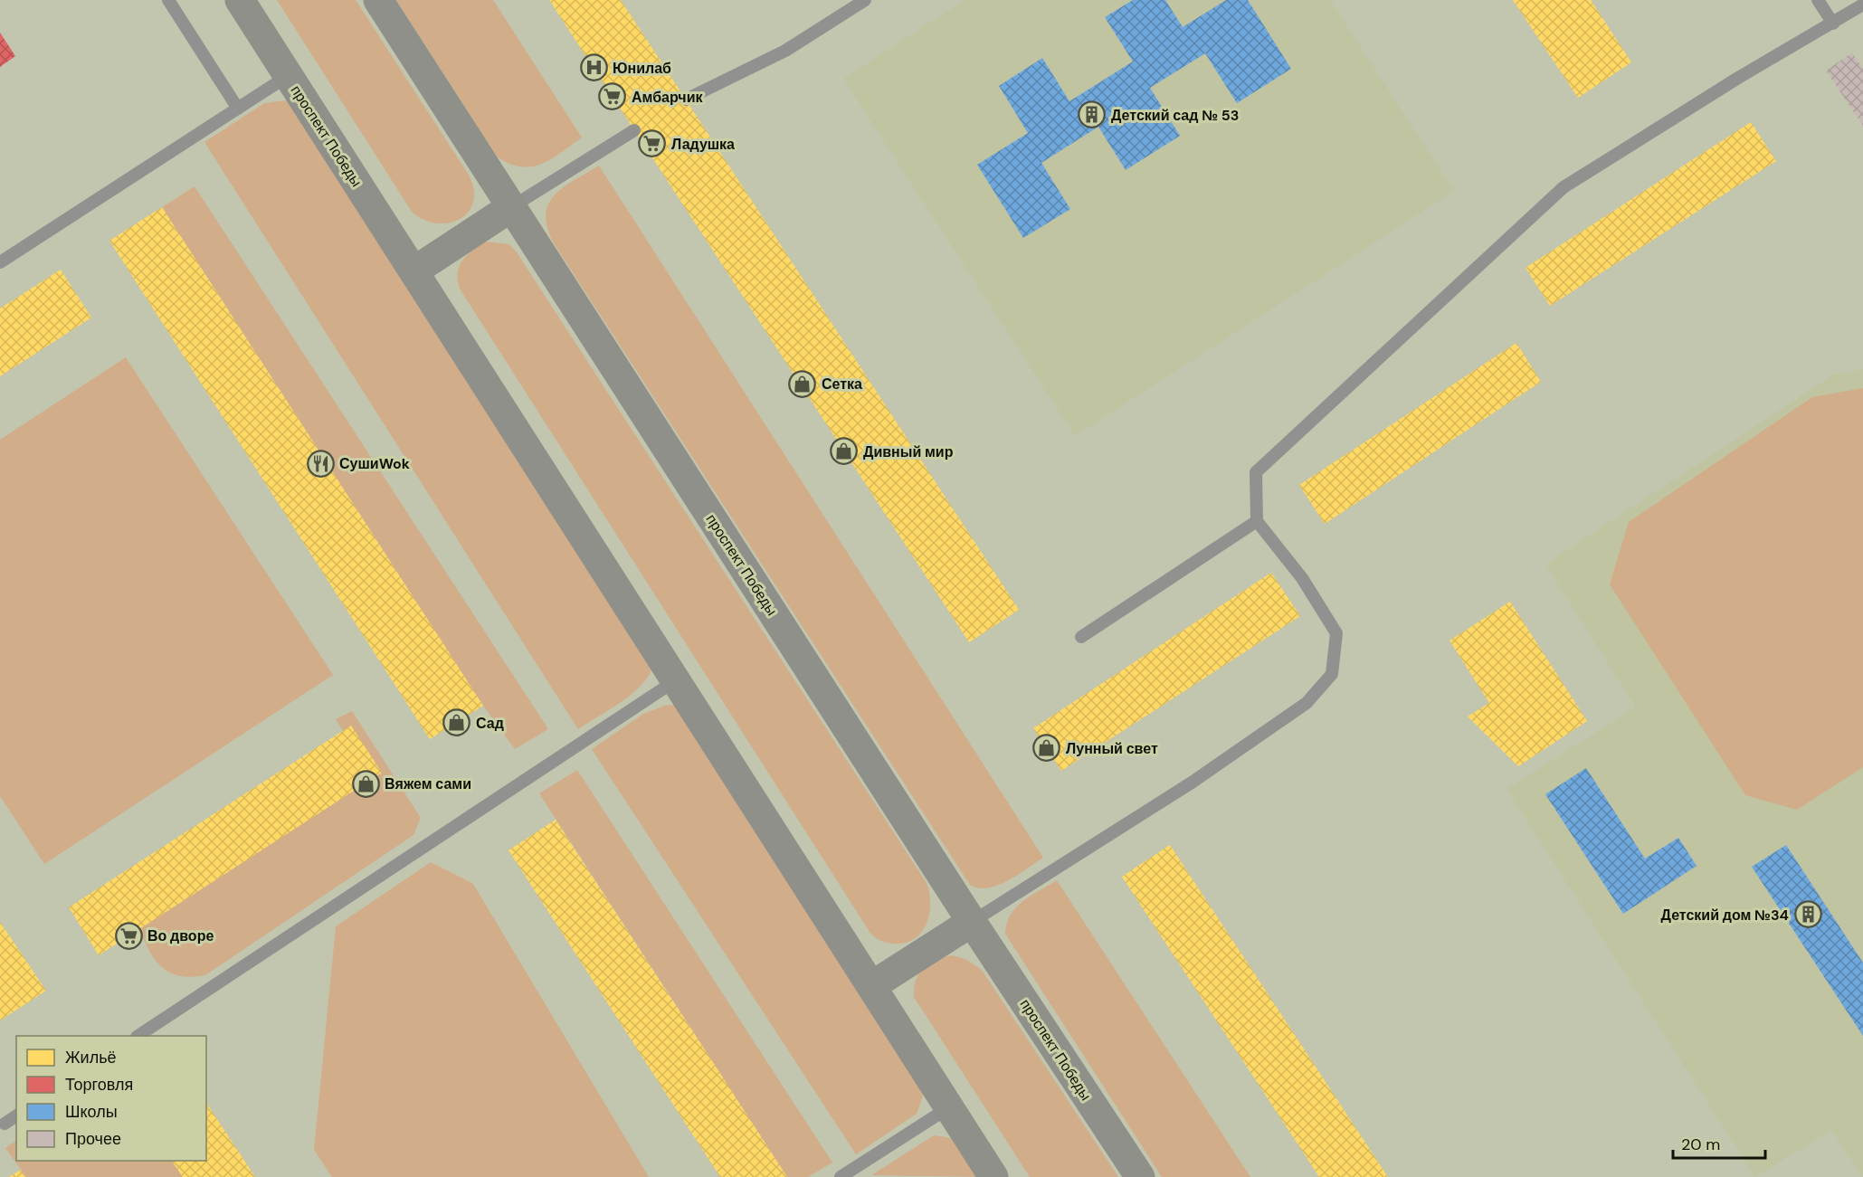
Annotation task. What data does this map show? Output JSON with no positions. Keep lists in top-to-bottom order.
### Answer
{
  "streets": {
    "main road": ["проспект Победы"]
  },
  "places": {
    "hospital": ["Юнилаб"],
    "supermarket": ["Амбарчик", "Ладушка", "Во дворе"],
    "building": ["Детский сад № 53", "Детский дом №34"],
    "shop": [
      "Сетка",
      "Дивный мир",
      "Сад",
      "Лунный свет",
      "Вяжем сами"
    ],
    "restaurant": ["СушиWok"]
  },
  "legend": [
    "Жильё",
    "Торговля",
    "Школы",
    "Прочее"
  ],
  "scale_bar": "20 m"
}
